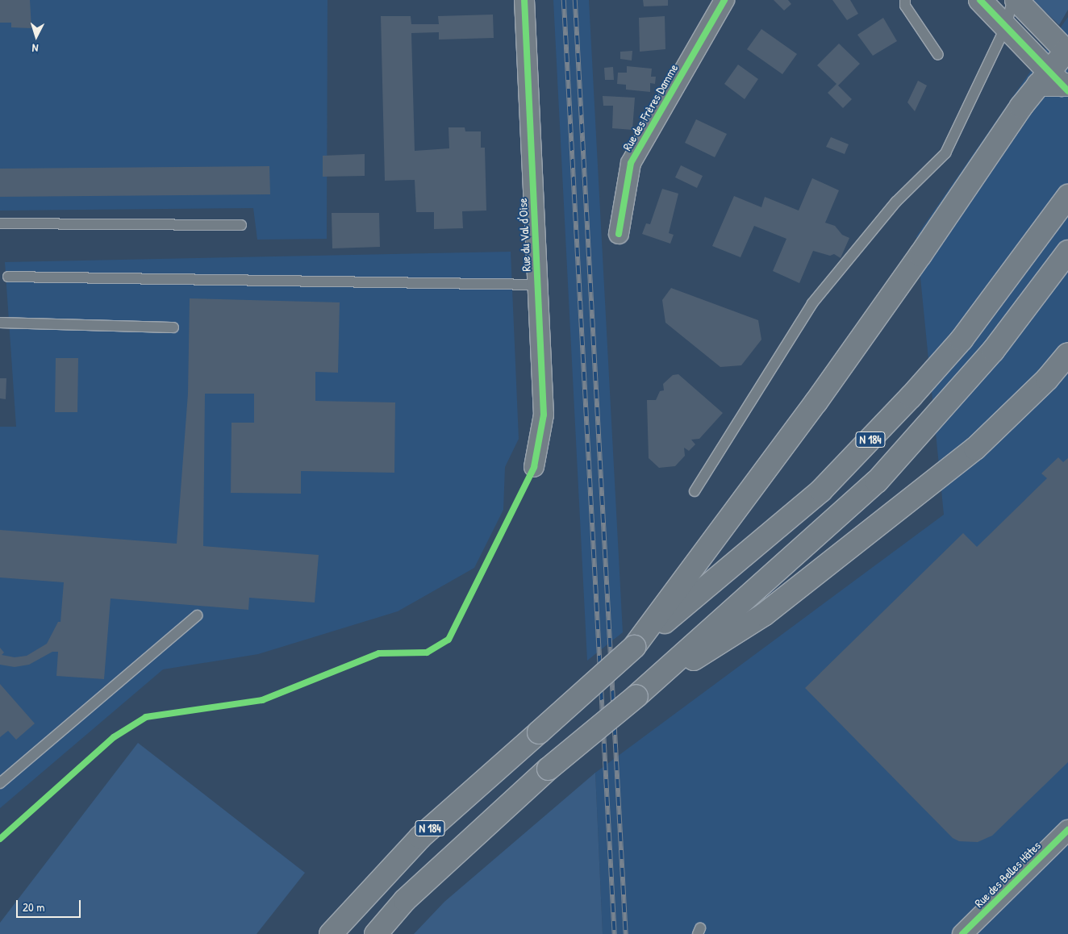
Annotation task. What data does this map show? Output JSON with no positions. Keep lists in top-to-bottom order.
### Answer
{
  "streets": {
    "main road": ["N 184"],
    "street": ["Rue des Frères Damme", "Rue du Val d'Oise", "Rue des Belles Hâtes"]
  },
  "scale_bar": "20 m",
  "north": "bottom"
}
